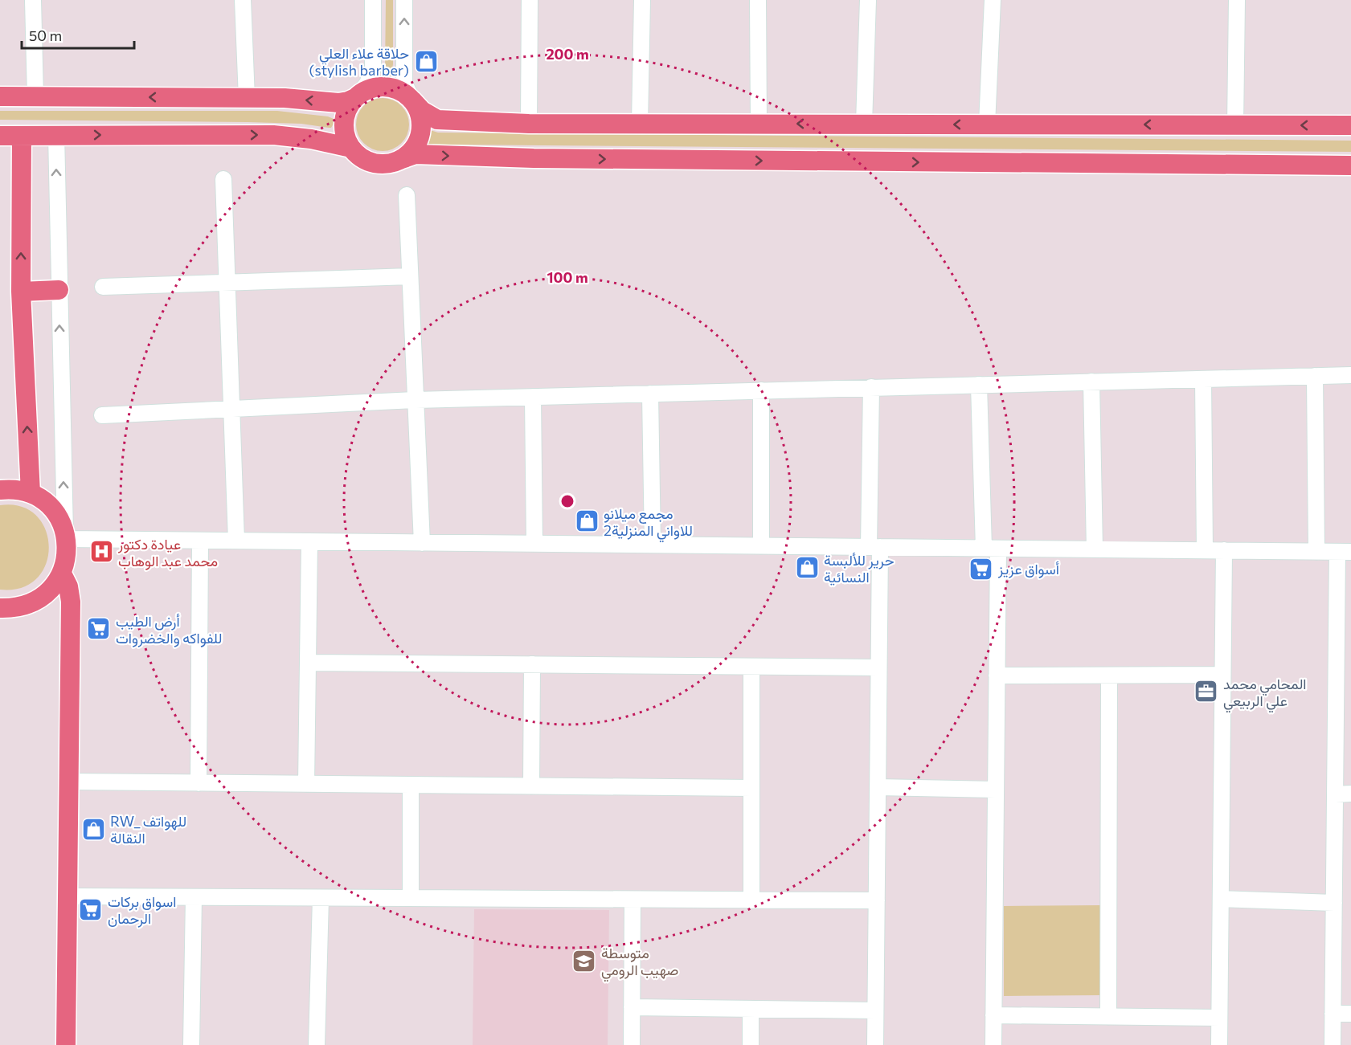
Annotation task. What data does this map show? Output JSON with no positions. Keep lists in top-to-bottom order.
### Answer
{
  "places": {
    "shop": [
      "حلاقة علاء العلي (stylish barber)",
      "مجمع ميلانو للاواني المنزلية2",
      "حرير للألبسة النسائية",
      "RW_ للهواتف النقالة"
    ],
    "hospital": ["عيادة دكتور محمد عبد الوهاب"],
    "supermarket": ["أسواق عزيز", "أرض الطيب للفواكه والخضروات", "اسواق بركات الرحمان"],
    "office": ["المحامي محمد علي الربيعي"],
    "school or university": ["متوسطة صهيب الرومي"]
  },
  "scale_bar": "50 m",
  "rings": ["200 m", "100 m"]
}
